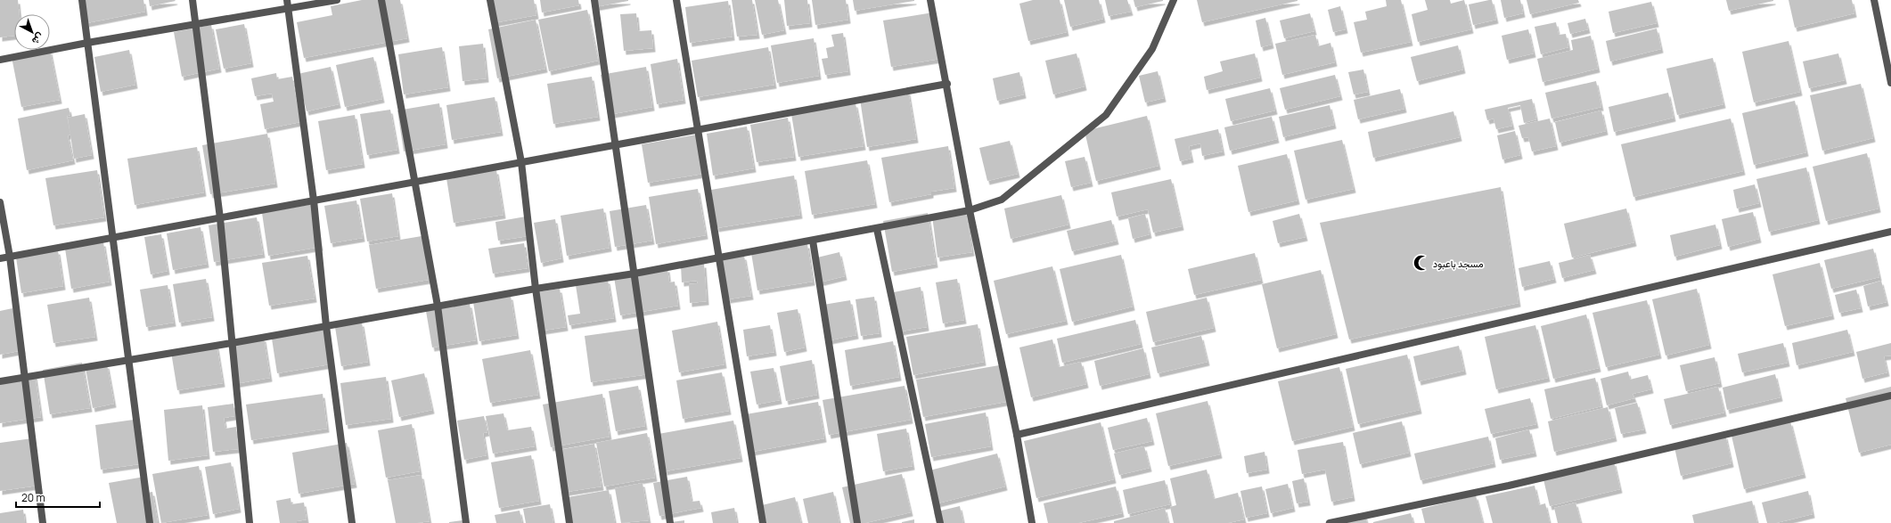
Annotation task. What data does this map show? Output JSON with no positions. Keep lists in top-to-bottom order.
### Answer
{
  "places": {
    "mosque": ["مسجد باعبود"]
  },
  "scale_bar": "20 m",
  "north": "bottom right"
}
